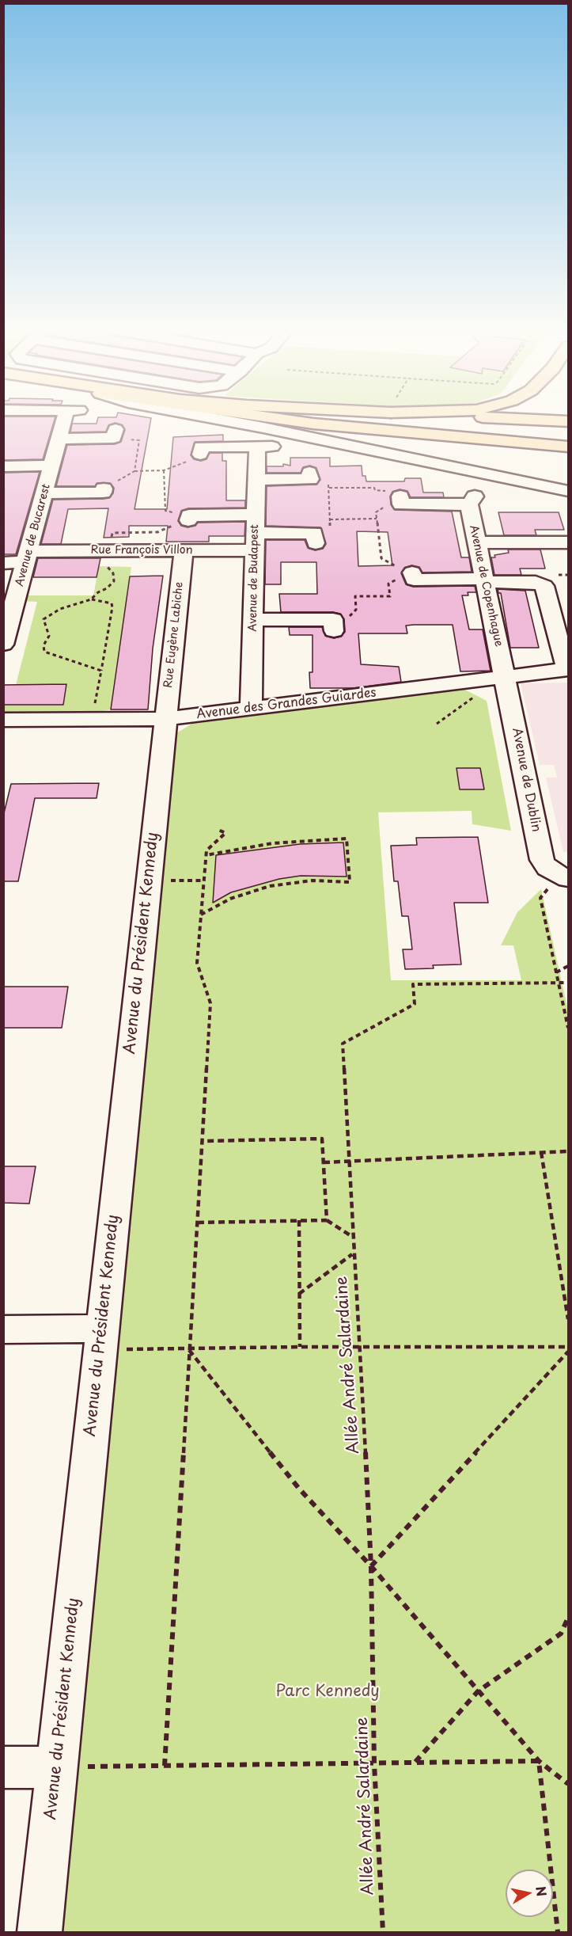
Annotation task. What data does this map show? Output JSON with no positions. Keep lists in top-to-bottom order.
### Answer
{
  "streets": {
    "street": [
      "Avenue de Bucarest",
      "Rue François Villon",
      "Avenue de Budapest",
      "Avenue de Copenhague",
      "Rue Eugène Labiche",
      "Avenue des Grandes Guiardes",
      "Avenue de Dublin",
      "Avenue du Président Kennedy"
    ],
    "path": ["Allée André Salardaine"]
  },
  "crossings": [
    ["Avenue de Bucarest", "Rue François Villon"],
    ["Rue François Villon", "Avenue de Budapest"],
    ["Rue François Villon", "Rue Eugène Labiche"],
    ["Avenue de Budapest", "Avenue des Grandes Guiardes"],
    ["Avenue de Copenhague", "Avenue des Grandes Guiardes"],
    ["Avenue de Copenhague", "Avenue de Dublin"],
    ["Rue Eugène Labiche", "Avenue des Grandes Guiardes"],
    ["Rue Eugène Labiche", "Avenue du Président Kennedy"],
    ["Avenue des Grandes Guiardes", "Avenue de Dublin"],
    ["Avenue des Grandes Guiardes", "Avenue du Président Kennedy"]
  ],
  "parks": ["Parc Kennedy"],
  "north": "right"
}
